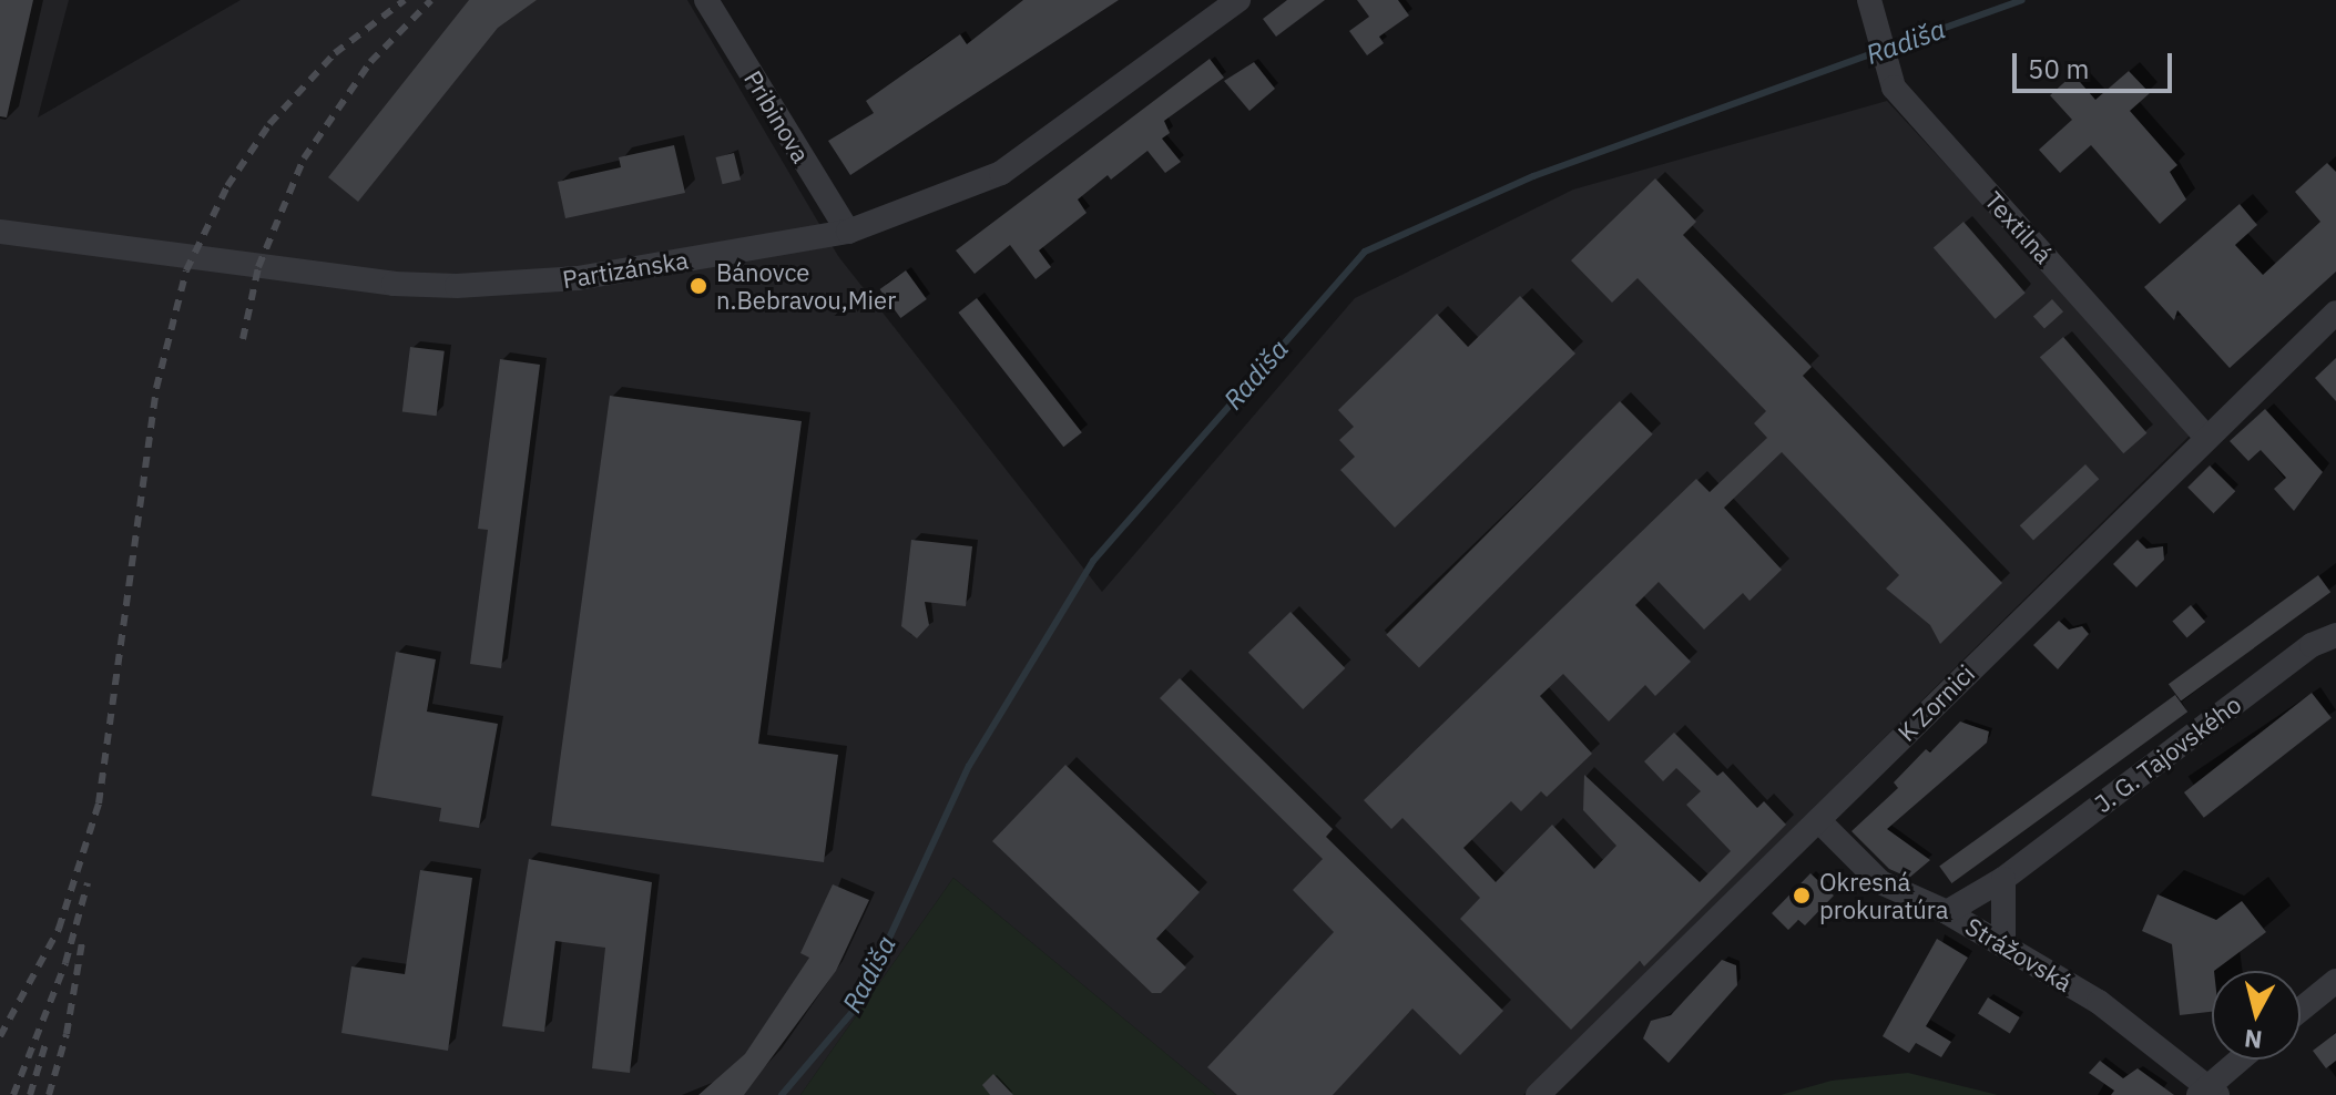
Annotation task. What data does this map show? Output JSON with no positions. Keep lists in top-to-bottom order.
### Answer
{
  "streets": {
    "street": [
      "Pribinova",
      "Textilná",
      "Partizánska",
      "K Zornici",
      "J. G. Tajovského",
      "Strážovská"
    ]
  },
  "crossings": [
    ["Pribinova", "Partizánska"],
    ["Textilná", "K Zornici"],
    ["K Zornici", "Strážovská"],
    ["J. G. Tajovského", "Strážovská"]
  ],
  "water": ["Radiša"],
  "places": ["Bánovce n.Bebravou,Mier", "Okresná prokuratúra"],
  "scale_bar": "50 m",
  "north": "bottom"
}
